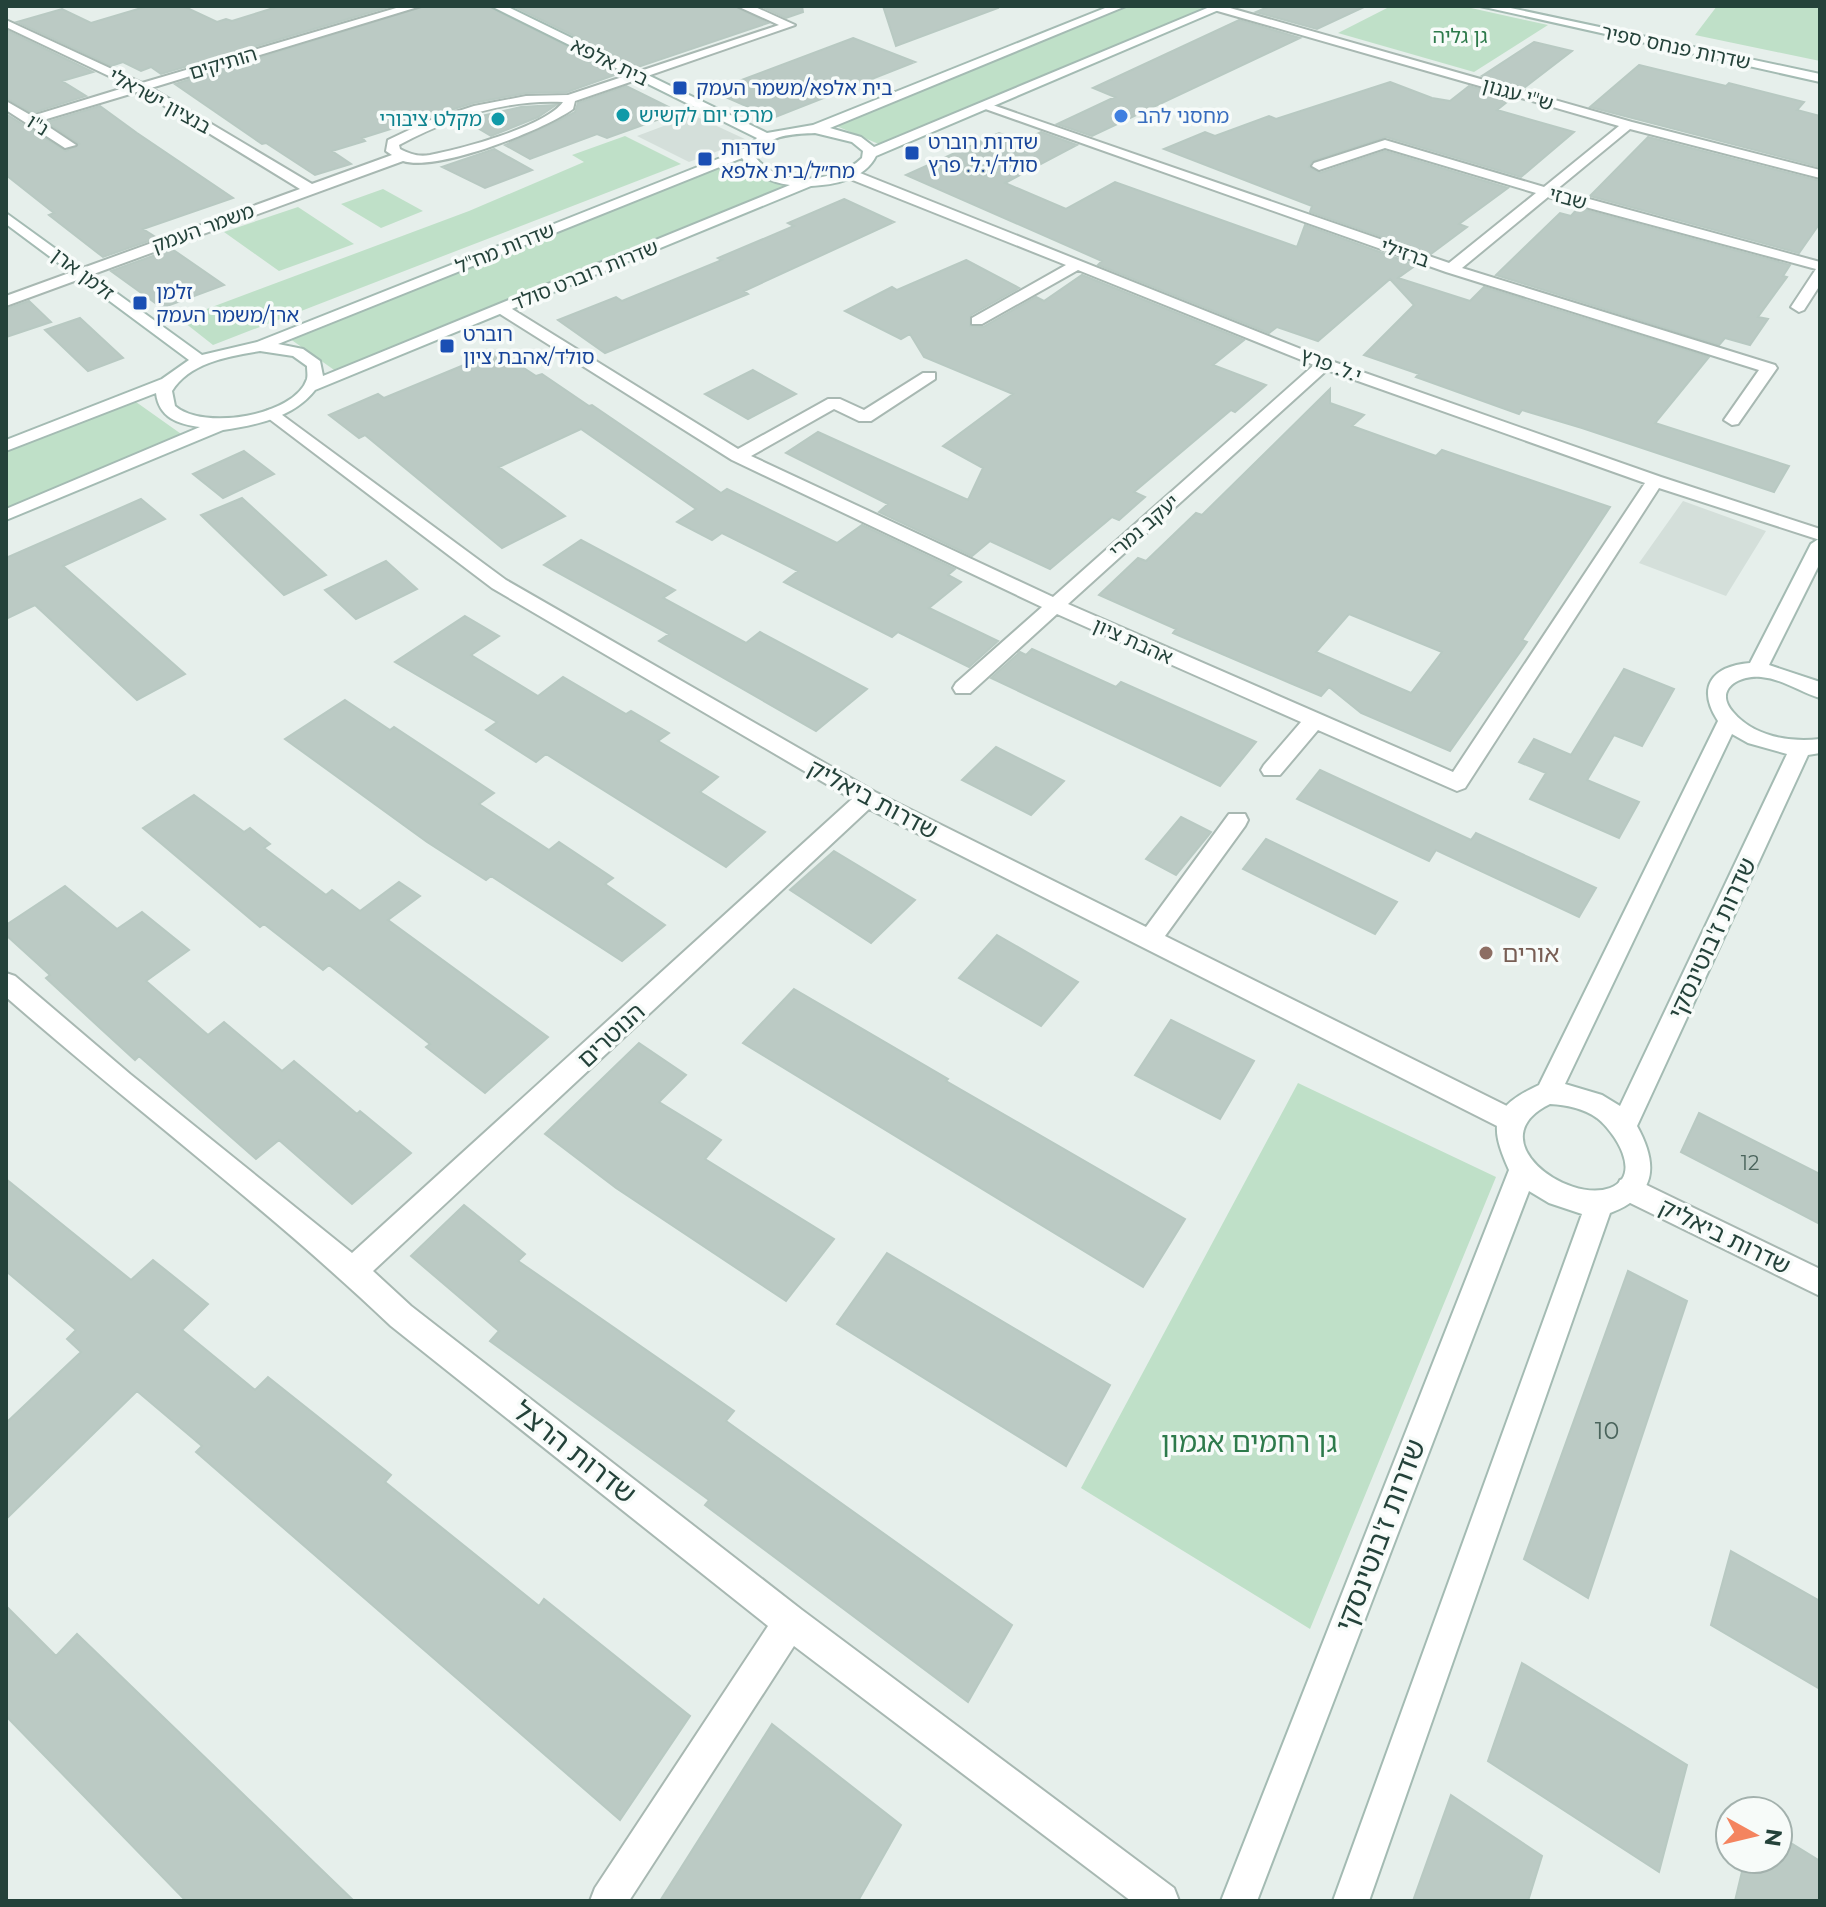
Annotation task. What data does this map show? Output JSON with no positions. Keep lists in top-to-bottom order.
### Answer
{
  "streets": {
    "street": [
      "שדרות פנחס ספיר",
      "בית אלפא",
      "הותיקים",
      "ש\"י עגנון",
      "בנציון ישראלי",
      "נ\"ו",
      "שבזי",
      "משמר העמק",
      "שדרות מח\"ל",
      "ברזילי",
      "זלמן ארן",
      "שדרות רוברט סולד",
      "י.ל. פרץ",
      "יעקב נמרי",
      "אהבת ציון",
      "שדרות ביאליק",
      "שדרות ז'בוטינסקי",
      "הנוטרים",
      "שדרות הרצל"
    ]
  },
  "crossings": [
    ["בית אלפא", "משמר העמק"],
    ["בית אלפא", "שדרות מח\"ל"],
    ["הותיקים", "בנציון ישראלי"],
    ["הותיקים", "נ\"ו"],
    ["בנציון ישראלי", "משמר העמק"],
    ["משמר העמק", "זלמן ארן"],
    ["שדרות רוברט סולד", "אהבת ציון"],
    ["שדרות רוברט סולד", "שדרות ביאליק"],
    ["י.ל. פרץ", "יעקב נמרי"],
    ["י.ל. פרץ", "אהבת ציון"],
    ["יעקב נמרי", "אהבת ציון"],
    ["שדרות ביאליק", "שדרות ז'בוטינסקי"],
    ["שדרות ביאליק", "הנוטרים"],
    ["הנוטרים", "שדרות הרצל"]
  ],
  "parks": ["גן גליה", "גן רחמים אגמון"],
  "places": {
    "transit": [
      "בית אלפא/משמר העמק",
      "שדרות רוברט סולד/י.ל. פרץ",
      "שדרות מח״ל/בית אלפא",
      "זלמן ארן/משמר העמק",
      "רוברט סולד/אהבת ציון"
    ],
    "other": [
      "מרכז יום לקשיש",
      "מחסני להב",
      "מקלט ציבורי",
      "אורים"
    ]
  },
  "house_numbers": ["12", "10"],
  "north": "right"
}
